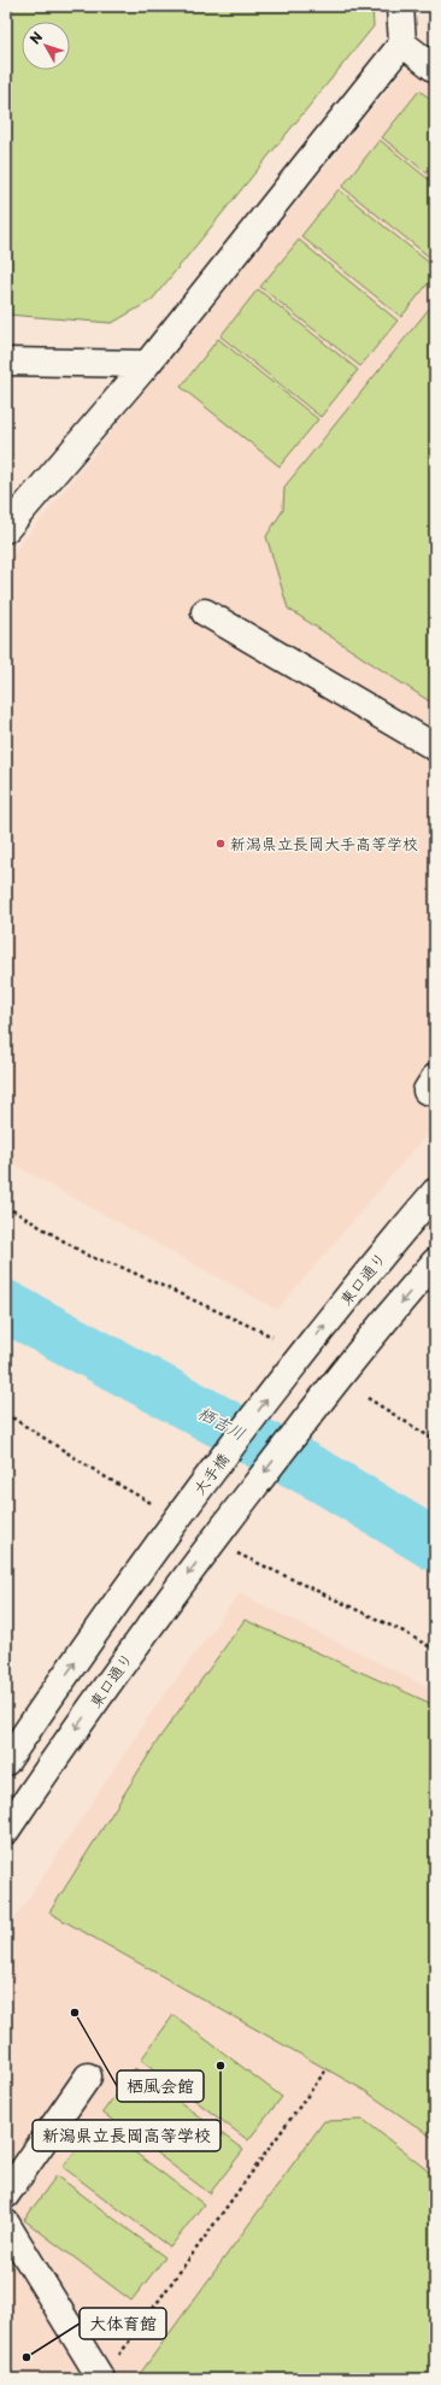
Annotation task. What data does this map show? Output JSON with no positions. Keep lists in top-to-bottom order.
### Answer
{
  "streets": {
    "street": ["東口通り", "大手橋"]
  },
  "crossings": [
    ["東口通り", "大手橋"]
  ],
  "one_way": ["大手橋"],
  "water": ["栖吉川"],
  "places": [
    "新潟県立長岡大手高等学校",
    "栖風会館",
    "新潟県立長岡高等学校",
    "大体育館"
  ],
  "north": "top left"
}
